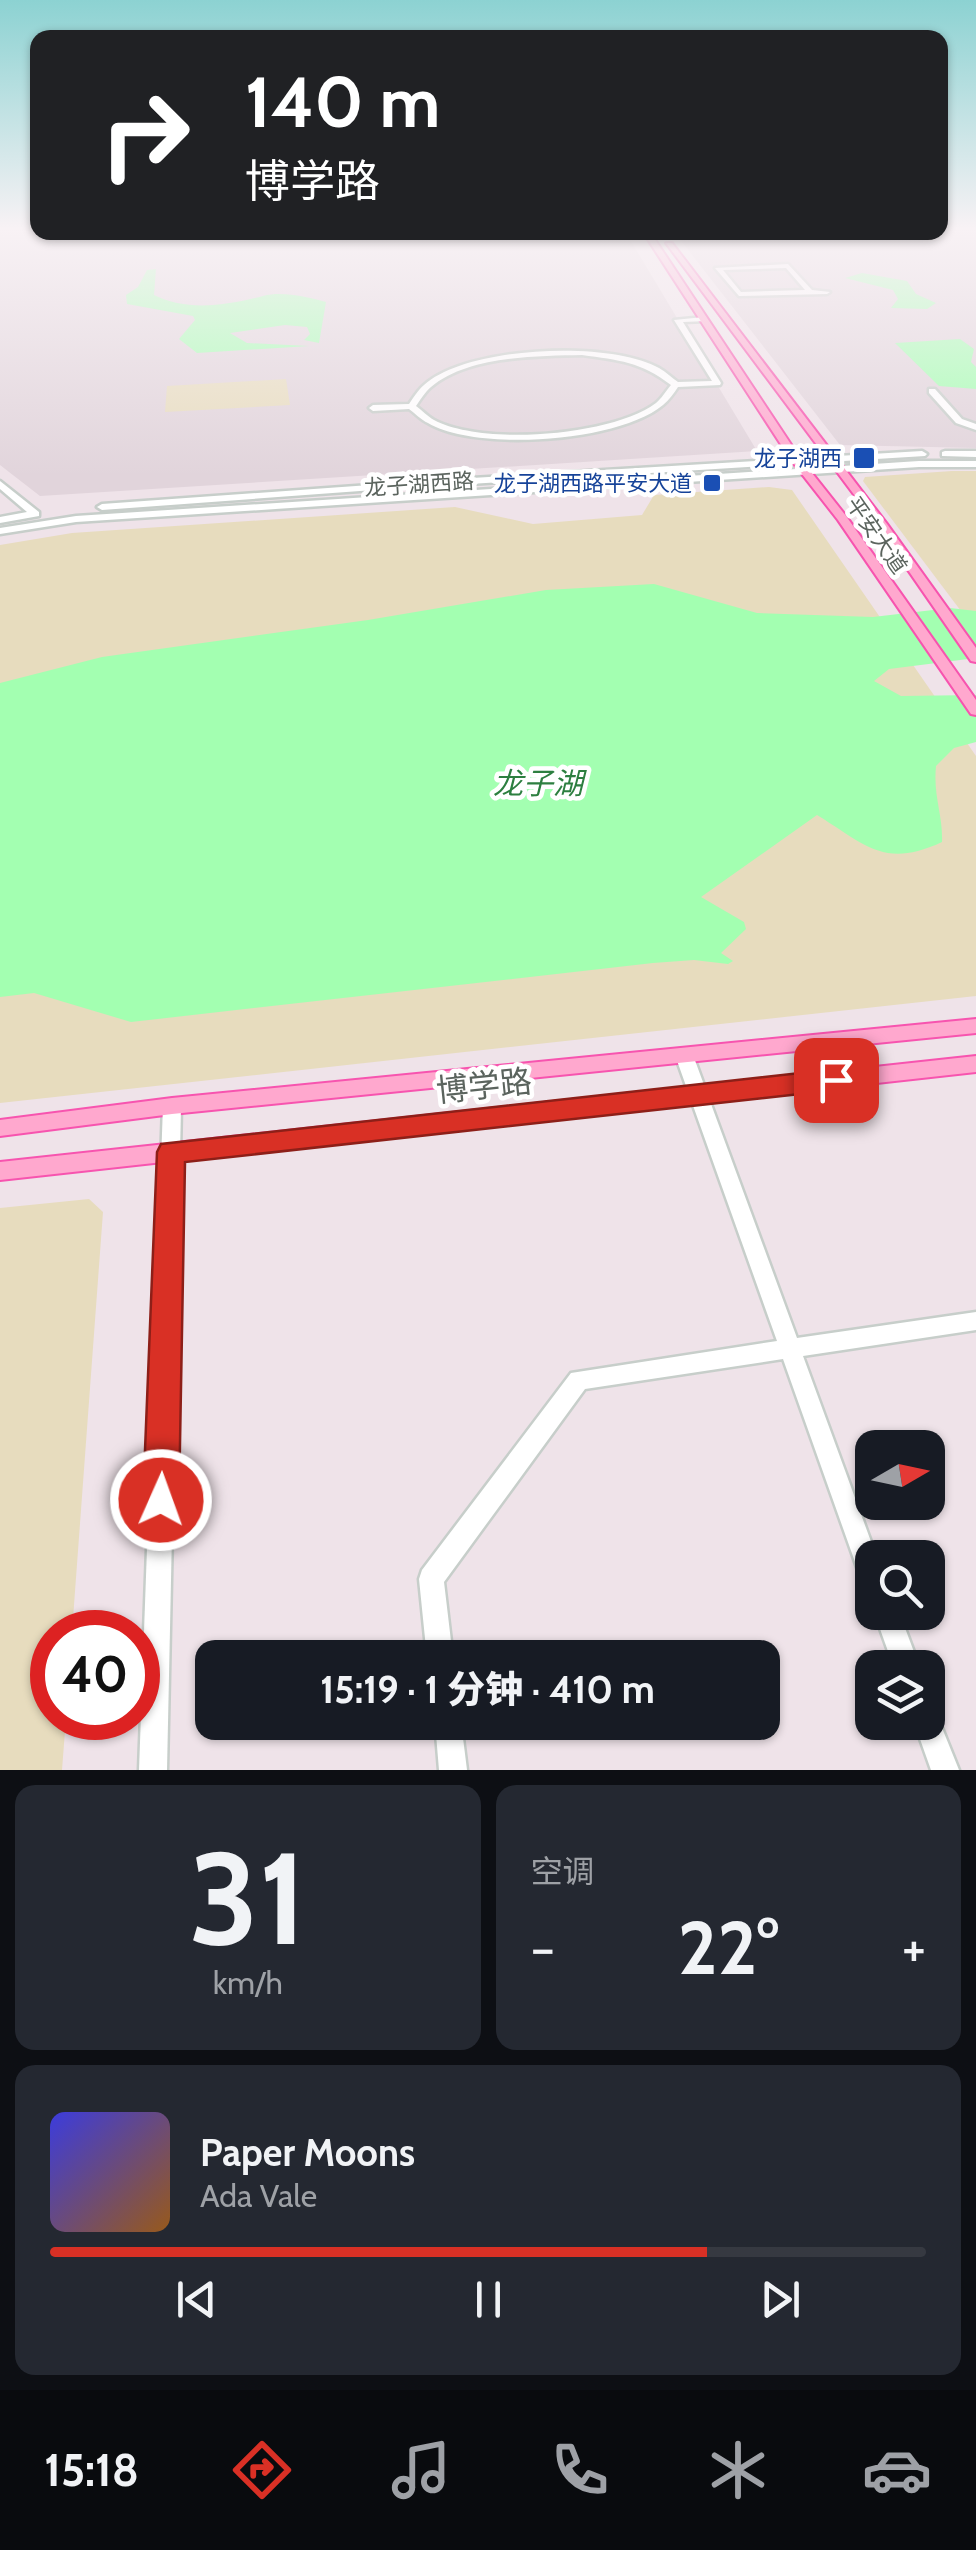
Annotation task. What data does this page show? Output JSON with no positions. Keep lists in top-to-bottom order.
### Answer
{
  "streets": {
    "main road": ["平安大道", "博学路"],
    "street": ["龙子湖西路"]
  },
  "crossings": [
    ["龙子湖西路", "平安大道"]
  ],
  "water": ["龙子湖"],
  "places": {
    "transit": ["龙子湖西", "龙子湖西路平安大道"]
  },
  "north": "right",
  "page": {
    "turn": ["140 m", "博学路"],
    "limit": "40",
    "trip": "15:19 · 1 分钟 · 410 m",
    "tile": [
      ["31", "km/h"],
      "空调"
    ],
    "heat": ["−", "22°", "+"],
    "song": ["Paper Moons", "Ada Vale"],
    "tabs": "15:18"
  }
}
